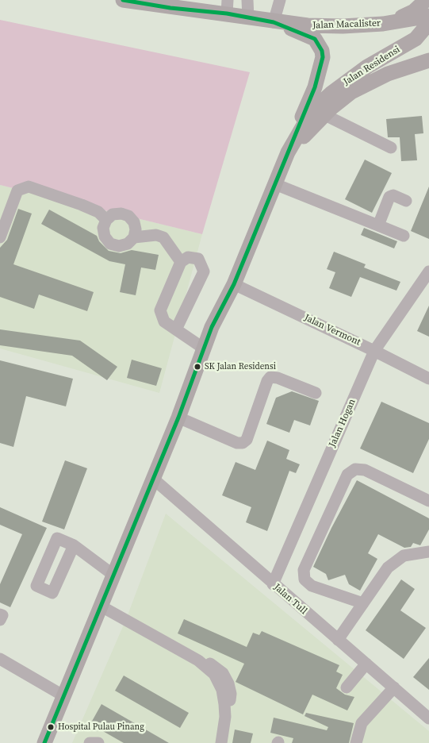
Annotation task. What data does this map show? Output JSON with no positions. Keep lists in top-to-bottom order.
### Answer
{
  "streets": {
    "main road": ["Jalan Macalister", "Jalan Residensi"],
    "street": ["Jalan Vermont", "Jalan Hogan", "Jalan Tull"]
  },
  "crossings": [
    ["Jalan Residensi", "Jalan Vermont"],
    ["Jalan Residensi", "Jalan Tull"],
    ["Jalan Vermont", "Jalan Hogan"],
    ["Jalan Hogan", "Jalan Tull"]
  ],
  "places": ["SK Jalan Residensi", "Hospital Pulau Pinang"]
}
